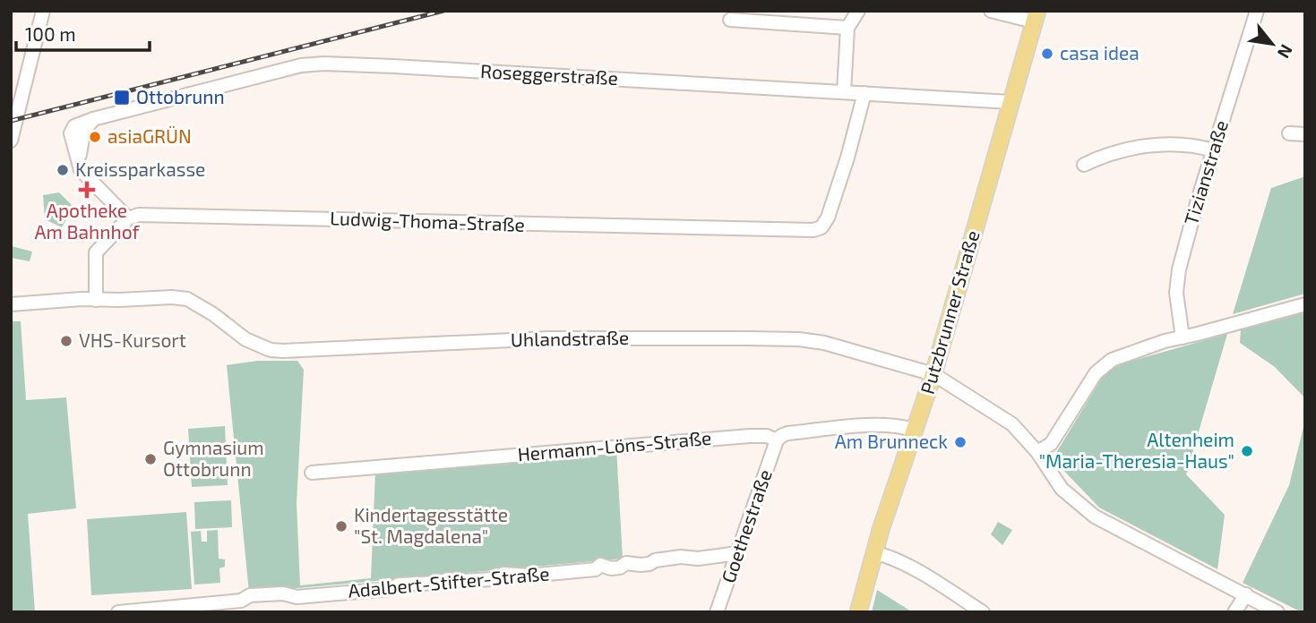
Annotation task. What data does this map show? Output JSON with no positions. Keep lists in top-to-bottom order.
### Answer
{
  "streets": {
    "main road": ["Putzbrunner Straße"],
    "street": [
      "Roseggerstraße",
      "Tizianstraße",
      "Ludwig-Thoma-Straße",
      "Uhlandstraße",
      "Hermann-Löns-Straße",
      "Goethestraße",
      "Adalbert-Stifter-Straße"
    ]
  },
  "crossings": [
    ["Roseggerstraße", "Ludwig-Thoma-Straße"],
    ["Roseggerstraße", "Putzbrunner Straße"],
    ["Putzbrunner Straße", "Uhlandstraße"],
    ["Putzbrunner Straße", "Hermann-Löns-Straße"],
    ["Hermann-Löns-Straße", "Goethestraße"],
    ["Goethestraße", "Adalbert-Stifter-Straße"]
  ],
  "places": {
    "other": [
      "casa idea",
      "asiaGRÜN",
      "Kreissparkasse",
      "VHS-Kursort",
      "Am Brunneck",
      "Altenheim \"Maria-Theresia-Haus\"",
      "Gymnasium Ottobrunn",
      "Kindertagesstätte \"St. Magdalena\""
    ],
    "transit": ["Ottobrunn"],
    "health": ["Apotheke Am Bahnhof"]
  },
  "scale_bar": "100 m",
  "north": "bottom right"
}
